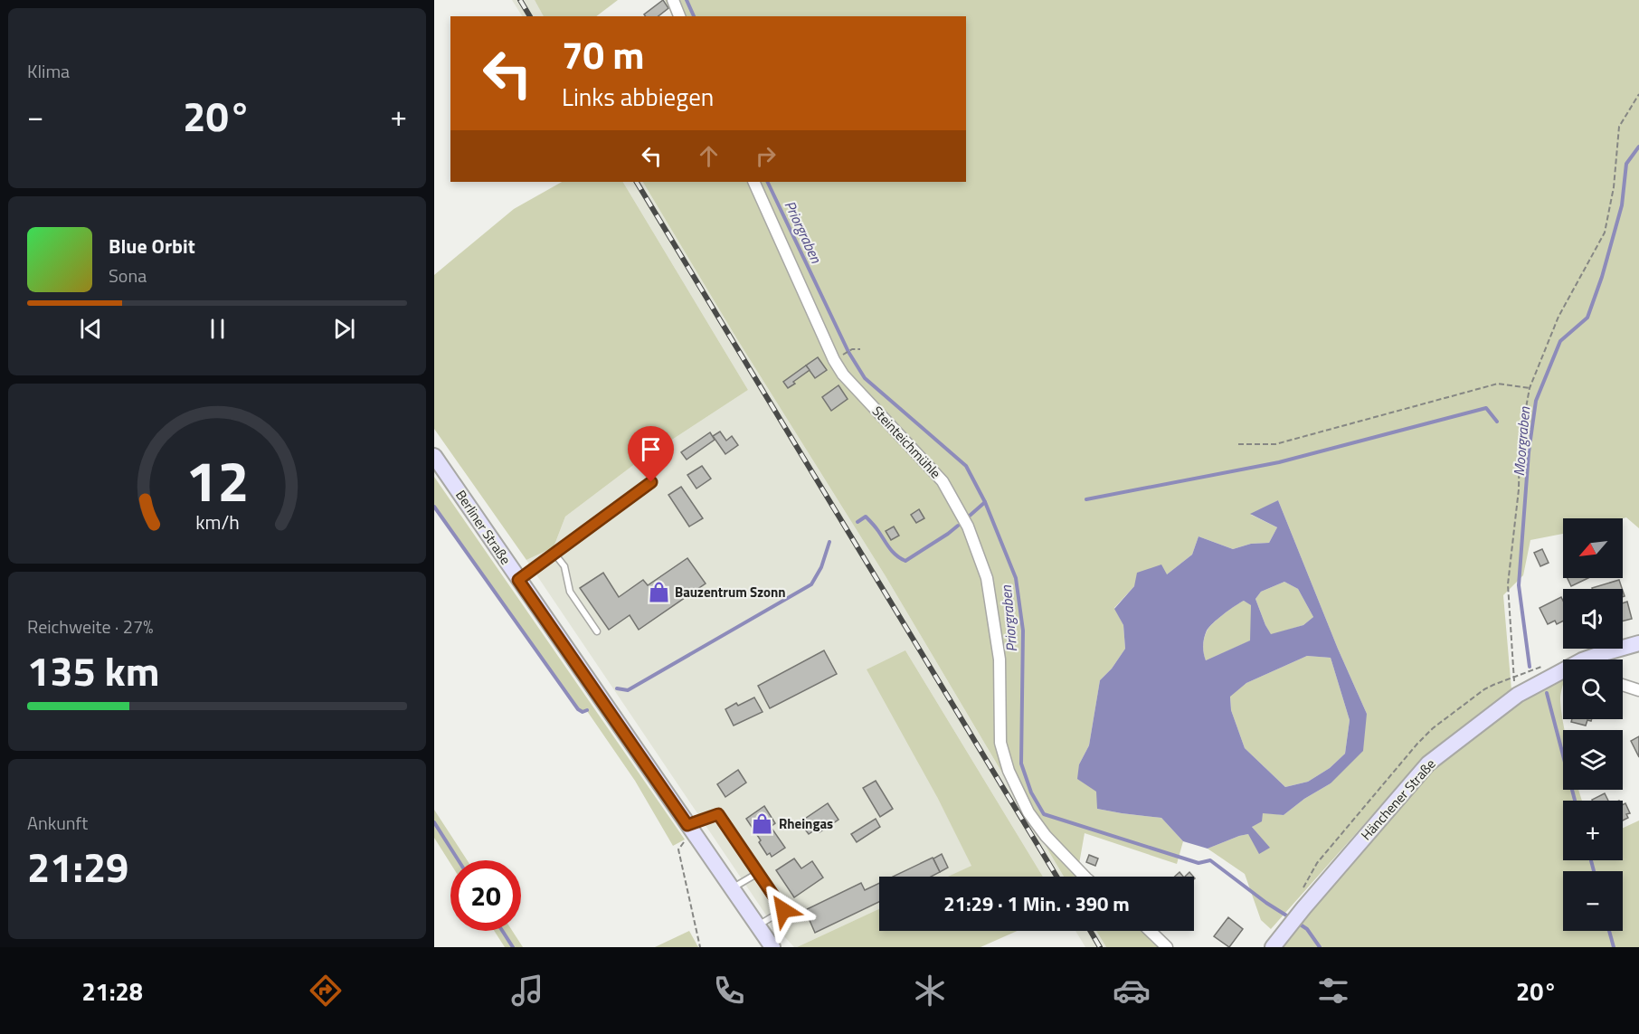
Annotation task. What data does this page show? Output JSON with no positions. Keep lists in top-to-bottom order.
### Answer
{
  "streets": {
    "main road": ["Berliner Straße", "Hänchener Straße"],
    "street": ["Steinteichmühle"]
  },
  "water": ["Priorgraben", "Moorgraben"],
  "places": {
    "shop": ["Bauzentrum Szonn", "Rheingas"]
  },
  "north": "bottom left",
  "page": {
    "tile": [
      "Klima",
      ["Reichweite · 27%", "135 km"],
      ["Ankunft", "21:29"]
    ],
    "turn": ["70 m", "Links abbiegen"],
    "heat": ["−", "20°", "+"],
    "song": ["Blue Orbit", "Sona"],
    "map_buttons": ["+", "−"],
    "limit": "20",
    "trip": "21:29 · 1 Min. · 390 m",
    "tabs": ["21:28", "20°"],
    "gauge": ["12", "km/h"]
  }
}
